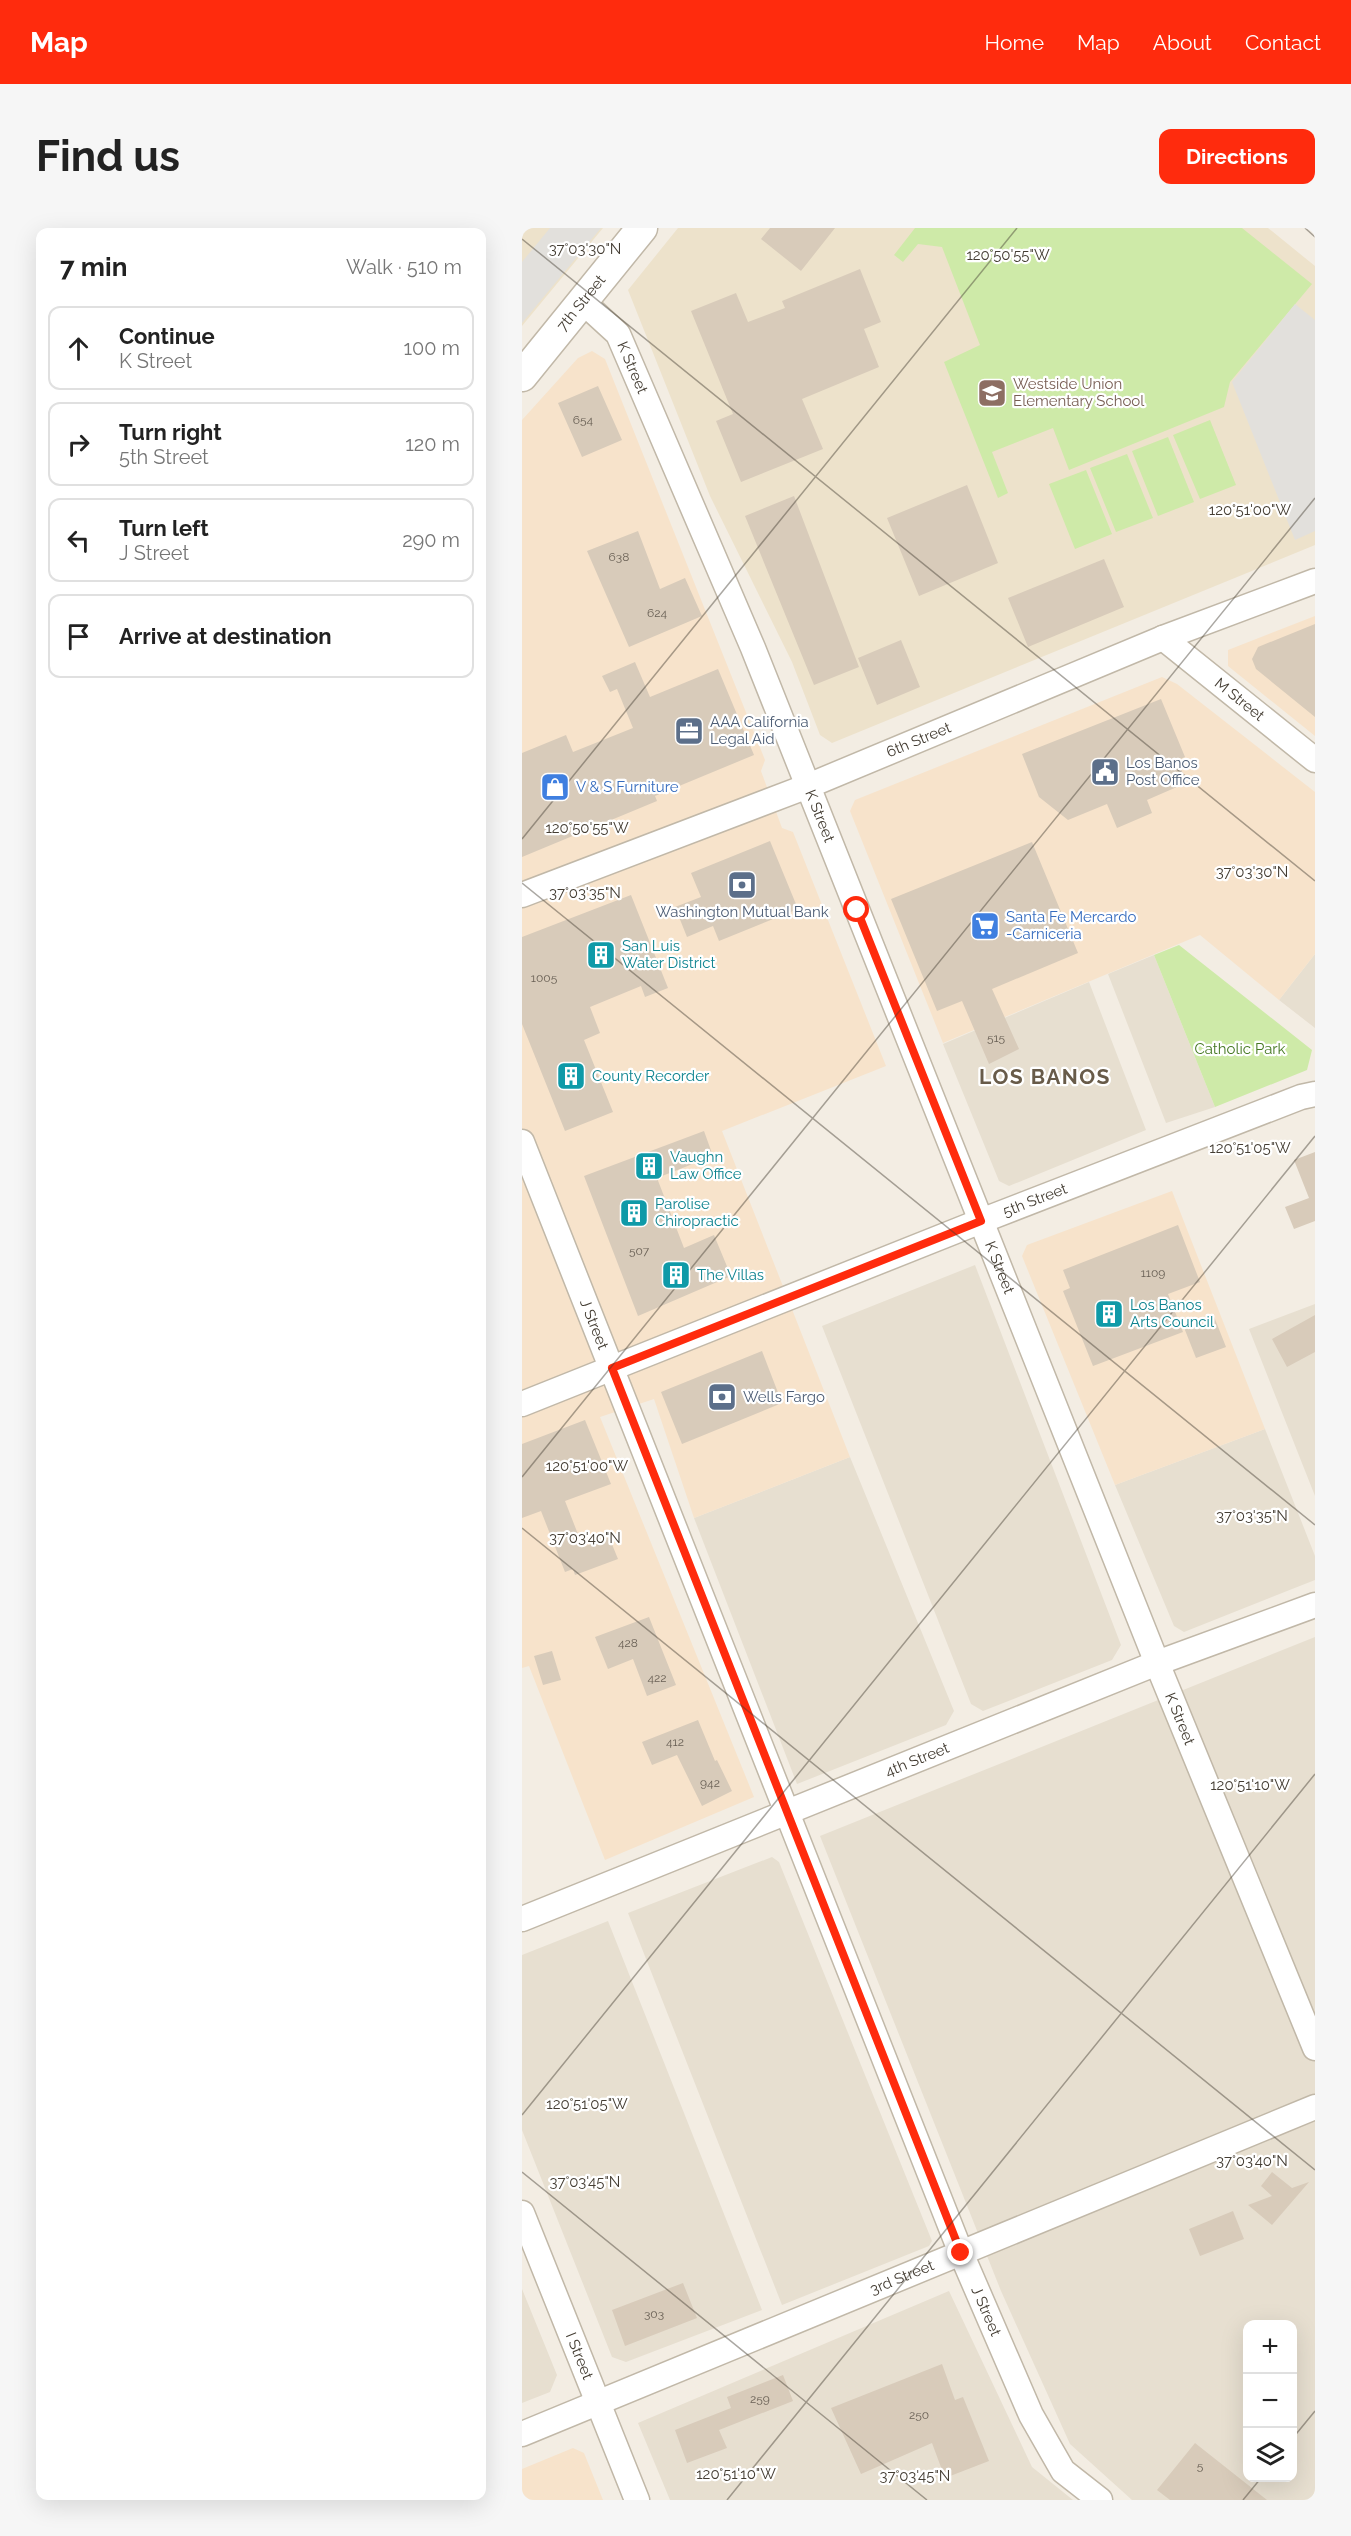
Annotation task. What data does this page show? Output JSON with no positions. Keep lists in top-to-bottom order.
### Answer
{
  "streets": {
    "street": [
      "7th Street",
      "K Street",
      "M Street",
      "6th Street",
      "5th Street",
      "J Street",
      "4th Street",
      "3rd Street",
      "I Street"
    ]
  },
  "crossings": [
    ["7th Street", "K Street"],
    ["K Street", "6th Street"],
    ["K Street", "5th Street"],
    ["K Street", "4th Street"],
    ["M Street", "6th Street"],
    ["5th Street", "J Street"],
    ["J Street", "4th Street"],
    ["J Street", "3rd Street"],
    ["3rd Street", "I Street"]
  ],
  "districts": ["LOS BANOS"],
  "parks": ["Catholic Park"],
  "places": {
    "school or university": ["Westside Union Elementary School"],
    "office": ["AAA California Legal Aid"],
    "public building": ["Los Banos Post Office"],
    "shop": ["V & S Furniture"],
    "bank": ["Washington Mutual Bank", "Wells Fargo"],
    "supermarket": ["Santa Fe Mercardo -Carniceria"],
    "building": [
      "San Luis Water District",
      "County Recorder",
      "Vaughn Law Office",
      "Parolise Chiropractic",
      "The Villas",
      "Los Banos Arts Council"
    ]
  },
  "house_numbers": [
    "654",
    "638",
    "624",
    "1005",
    "515",
    "507",
    "1109",
    "428",
    "422",
    "412",
    "942",
    "303",
    "259",
    "250",
    "5"
  ],
  "page": {
    "header": "Map",
    "nav": [
      "Home",
      "Map",
      "About",
      "Contact"
    ],
    "buttons": "Directions",
    "title": "Find us",
    "heading": ["7 min", "Walk · 510 m"],
    "list": [
      ["Continue", "K Street", "100 m"],
      ["Turn right", "5th Street", "120 m"],
      ["Turn left", "J Street", "290 m"],
      "Arrive at destination"
    ],
    "map_buttons": ["+", "−"]
  },
  "coordinates": [
    "37°03'30\"N",
    "120°50'55\"W",
    "120°51'00\"W",
    "37°03'35\"N",
    "120°51'05\"W",
    "37°03'40\"N",
    "120°51'10\"W",
    "37°03'45\"N"
  ]
}
